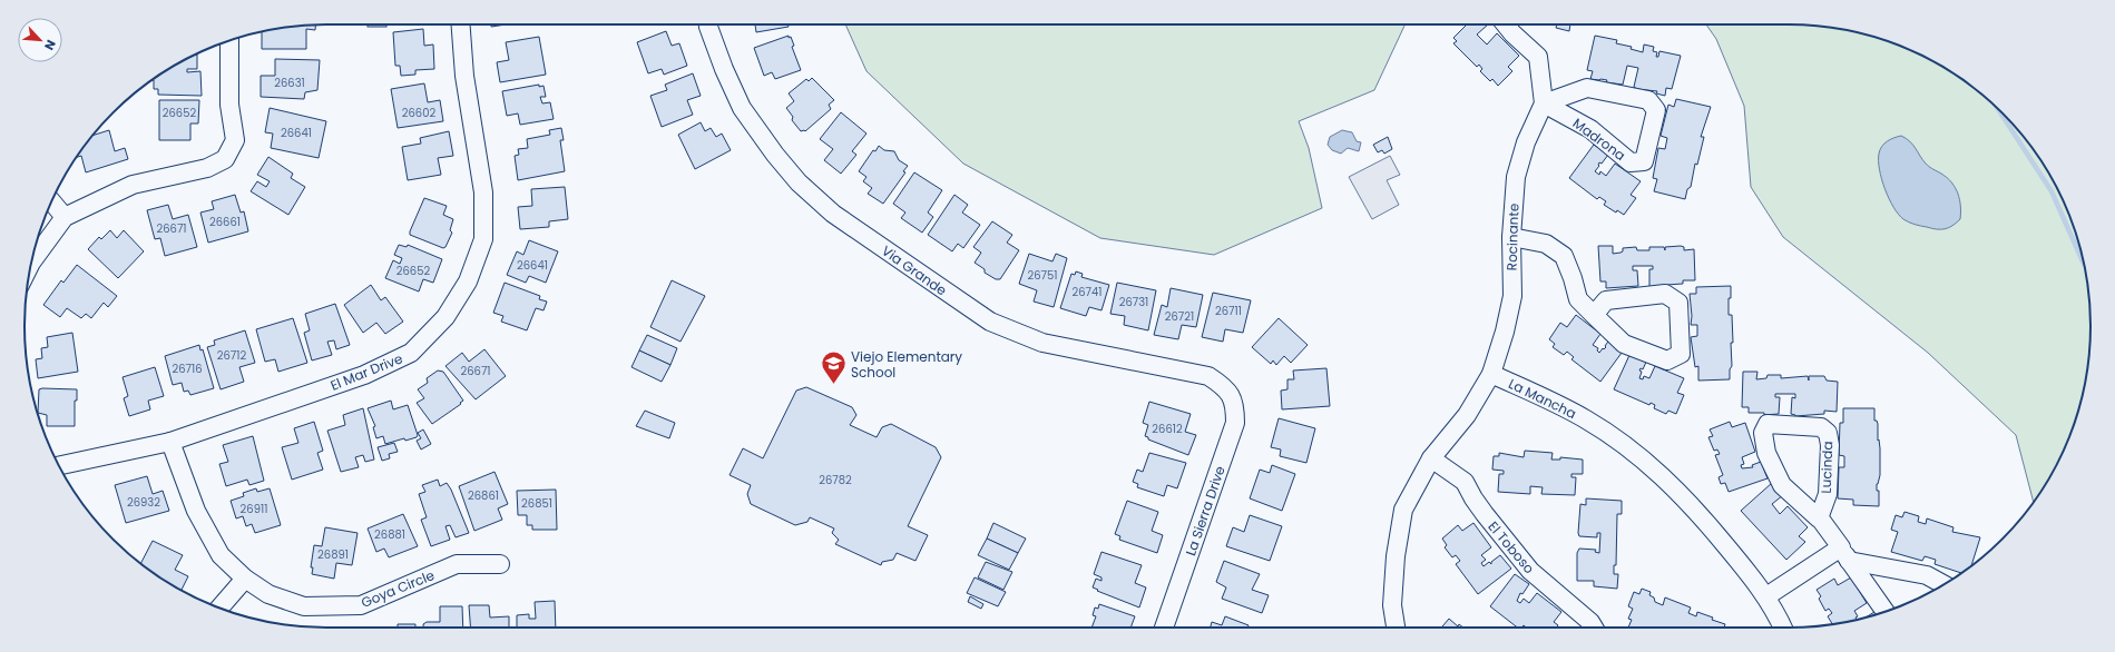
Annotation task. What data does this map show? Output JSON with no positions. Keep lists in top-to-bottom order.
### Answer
{
  "streets": {
    "street": [
      "Madrona",
      "Rocinante",
      "Via Grande",
      "El Mar Drive",
      "La Mancha",
      "Lucinda",
      "La Sierra Drive",
      "El Toboso",
      "Goya Circle"
    ]
  },
  "crossings": [
    ["Madrona", "Rocinante"],
    ["Rocinante", "La Mancha"],
    ["Via Grande", "La Sierra Drive"],
    ["El Mar Drive", "Goya Circle"]
  ],
  "places": {
    "school or university": ["Viejo Elementary School"]
  },
  "house_numbers": [
    "26631",
    "26652",
    "26602",
    "26641",
    "26661",
    "26671",
    "26641",
    "26652",
    "26751",
    "26741",
    "26731",
    "26711",
    "26721",
    "26712",
    "26716",
    "26671",
    "26612",
    "26782",
    "26861",
    "26932",
    "26851",
    "26911",
    "26881",
    "26891"
  ],
  "north": "bottom right"
}
